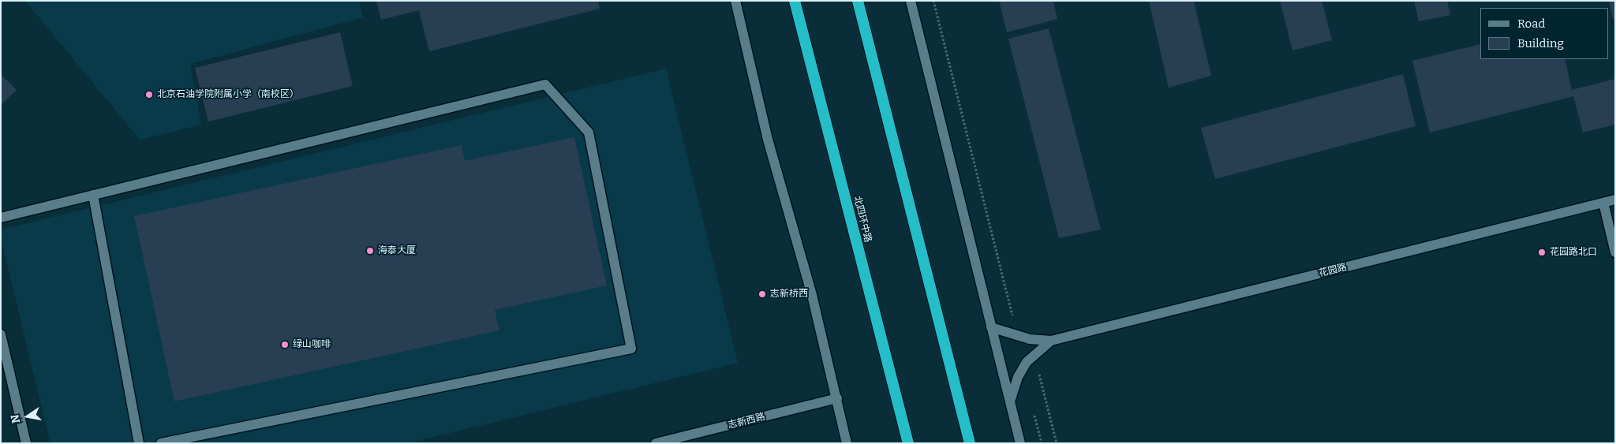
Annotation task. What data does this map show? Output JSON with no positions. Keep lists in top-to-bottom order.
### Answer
{
  "streets": {
    "highway": ["北四环中路"],
    "street": ["花园路", "志新西路"]
  },
  "places": [
    "北京石油学院附属小学（南校区）",
    "海泰大厦",
    "花园路北口",
    "志新桥西",
    "绿山咖啡"
  ],
  "legend": ["Road", "Building"],
  "north": "left"
}
